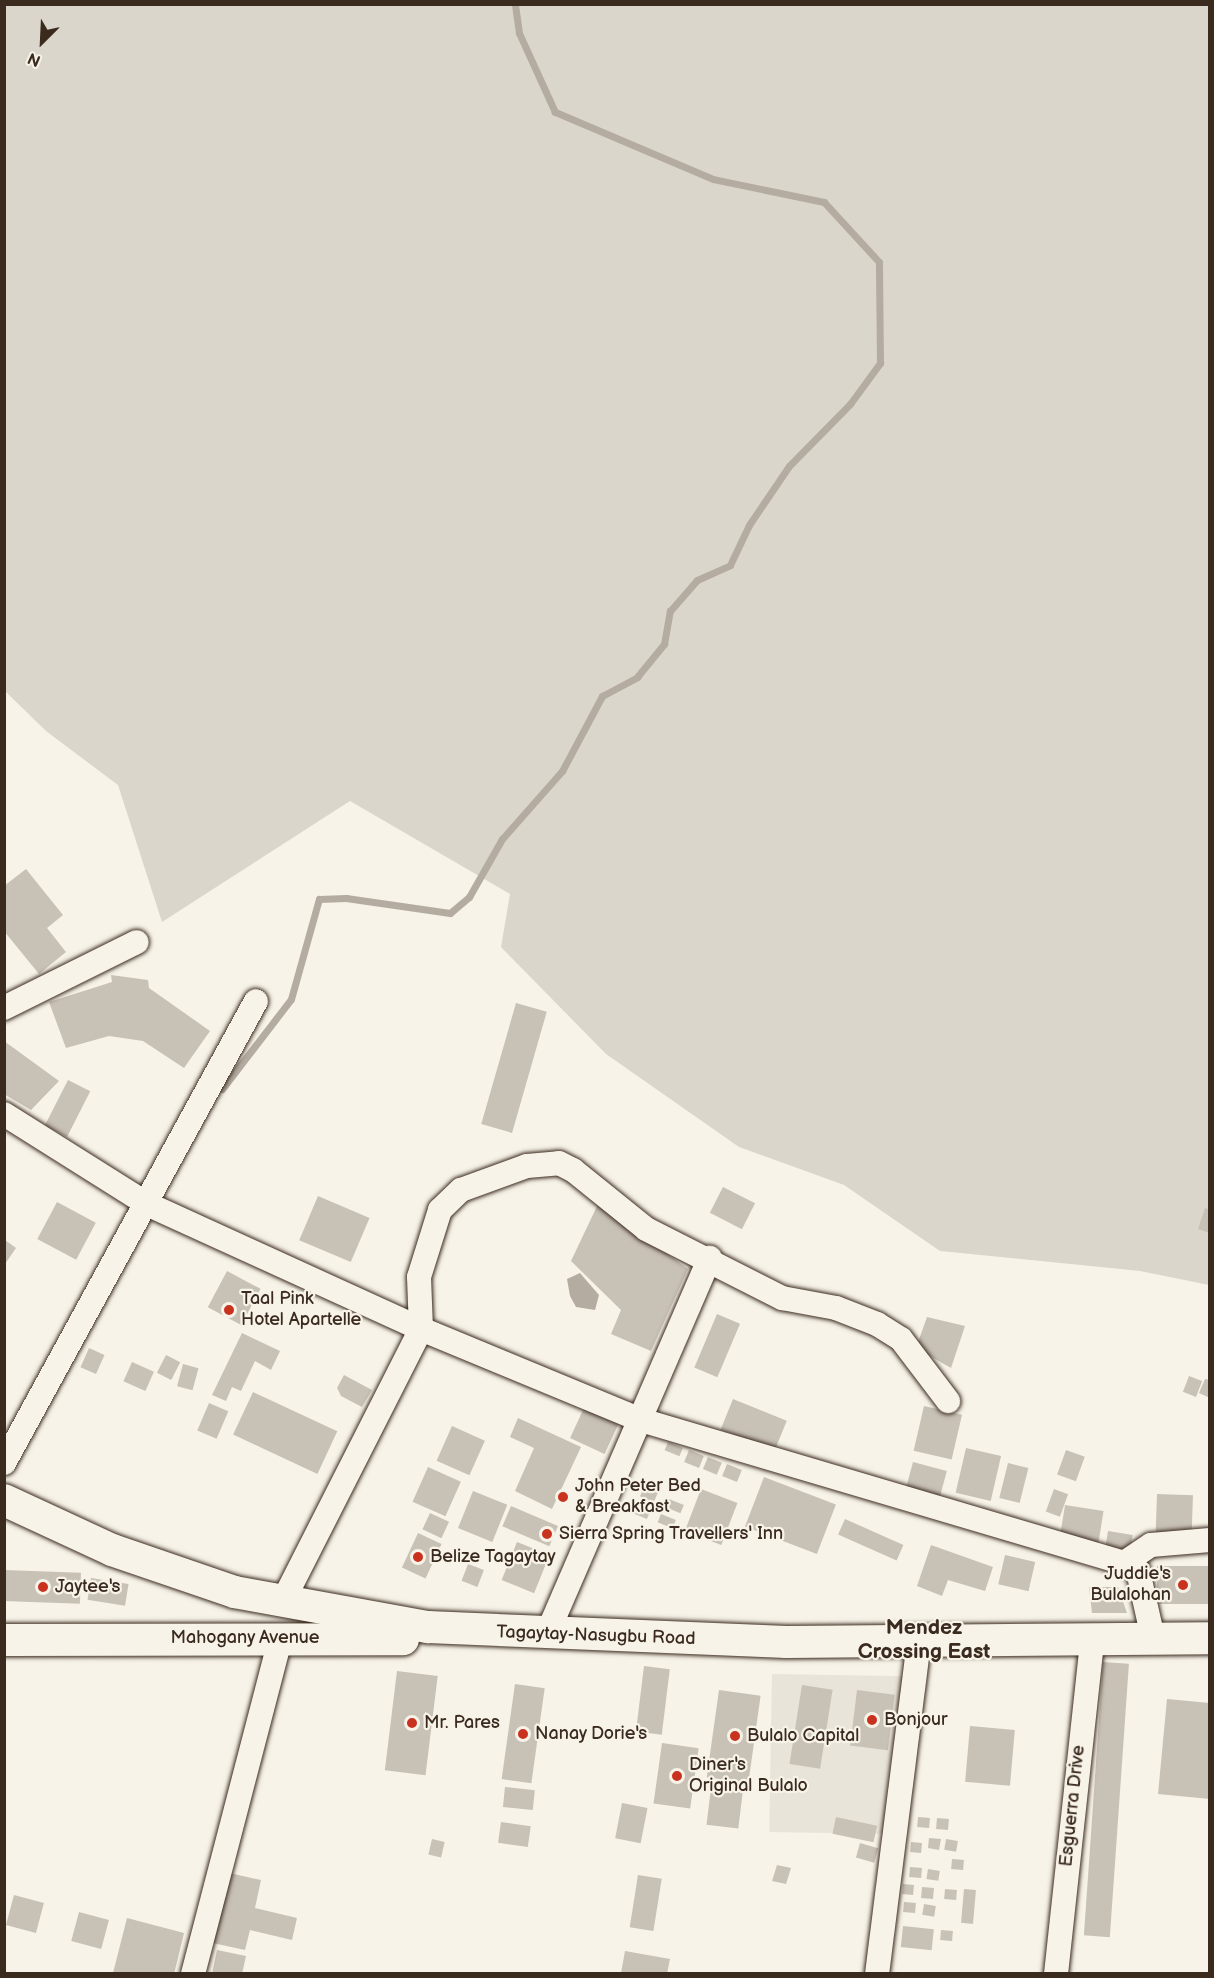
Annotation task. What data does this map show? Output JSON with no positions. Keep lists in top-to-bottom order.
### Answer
{
  "streets": {
    "main road": ["Tagaytay-Nasugbu Road", "Mahogany Avenue"],
    "street": ["Esguerra Drive"]
  },
  "crossings": [
    ["Tagaytay-Nasugbu Road", "Mahogany Avenue"],
    ["Tagaytay-Nasugbu Road", "Esguerra Drive"]
  ],
  "districts": ["Mendez Crossing East"],
  "places": [
    "Taal Pink Hotel Apartelle",
    "John Peter Bed & Breakfast",
    "Sierra Spring Travellers' Inn",
    "Belize Tagaytay",
    "Juddie's Bulalohan",
    "Jaytee's",
    "Bonjour",
    "Mr. Pares",
    "Nanay Dorie's",
    "Bulalo Capital",
    "Diner's Original Bulalo"
  ],
  "north": "bottom left"
}
